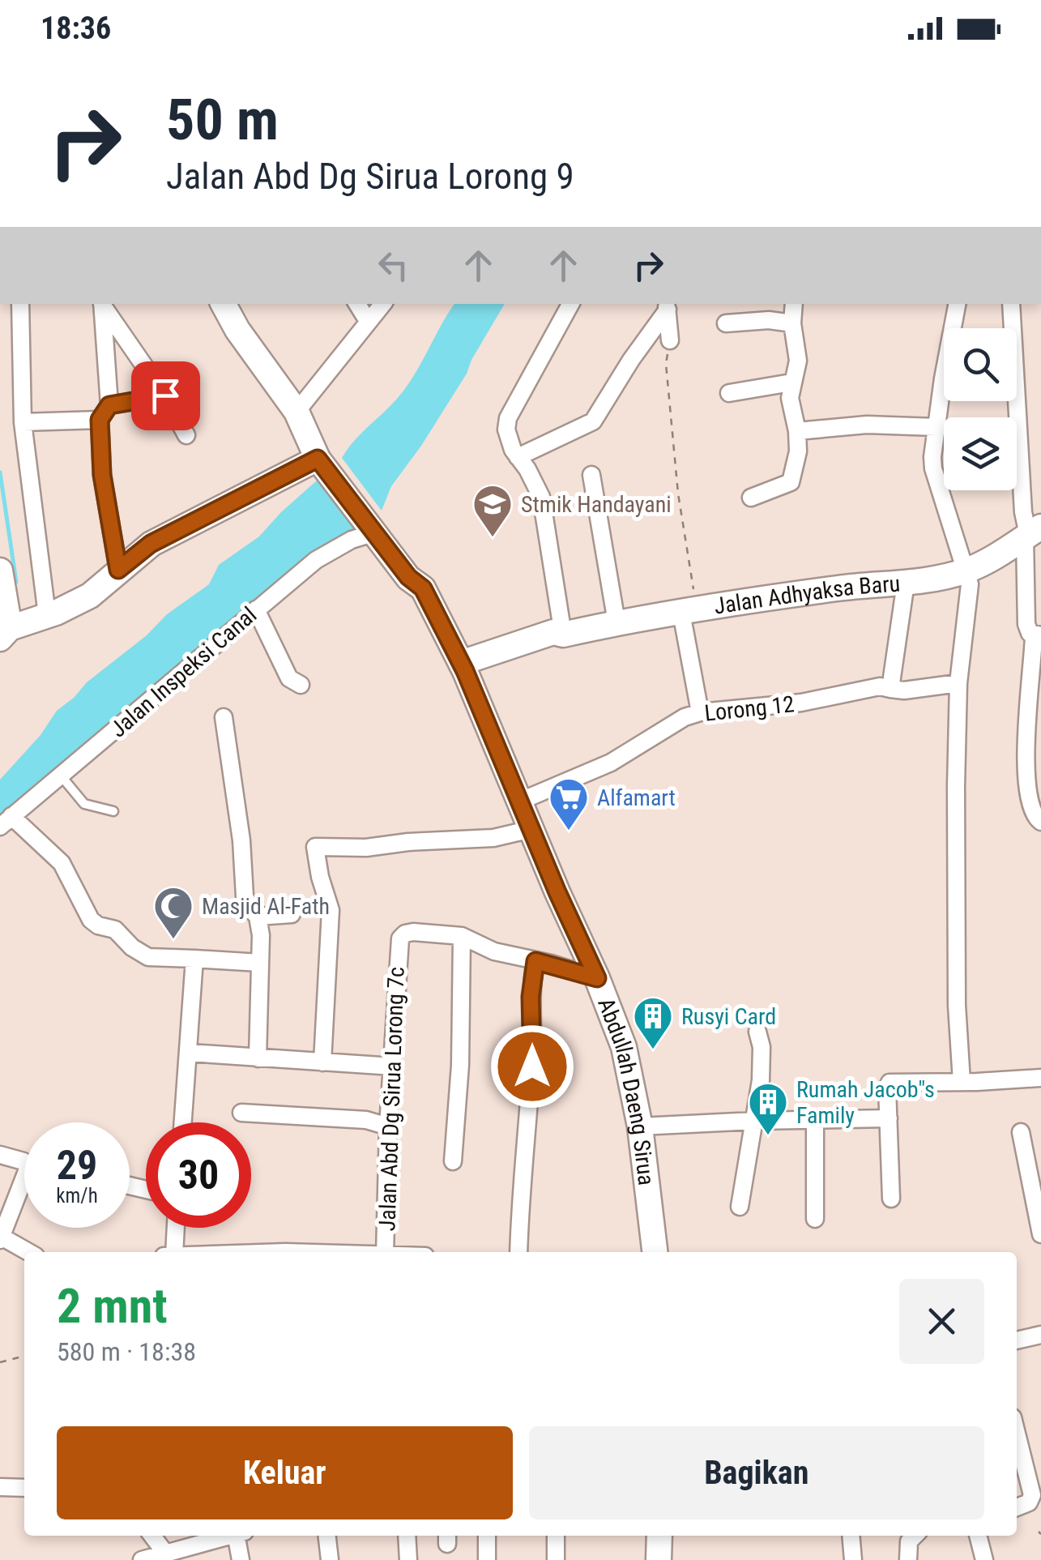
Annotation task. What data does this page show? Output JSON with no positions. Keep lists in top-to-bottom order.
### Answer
{
  "streets": {
    "main road": ["Jalan Adhyaksa Baru", "Abdullah Daeng Sirua"],
    "street": ["Jalan Inspeksi Canal", "Lorong 12", "Jalan Abd Dg Sirua Lorong 7c"]
  },
  "crossings": [
    ["Jalan Adhyaksa Baru", "Abdullah Daeng Sirua"],
    ["Jalan Inspeksi Canal", "Abdullah Daeng Sirua"],
    ["Lorong 12", "Abdullah Daeng Sirua"]
  ],
  "places": {
    "school or university": ["Stmik Handayani"],
    "supermarket": ["Alfamart"],
    "mosque": ["Masjid Al-Fath"],
    "building": ["Rusyi Card", "Rumah Jacob\"s Family"]
  },
  "page": {
    "status": "18:36",
    "turn": ["50 m", "Jalan Abd Dg Sirua Lorong 9"],
    "speed": "29 km/h",
    "limit": "30",
    "heading": ["2 mnt", "580 m · 18:38"],
    "buttons": ["Keluar", "Bagikan"]
  }
}
